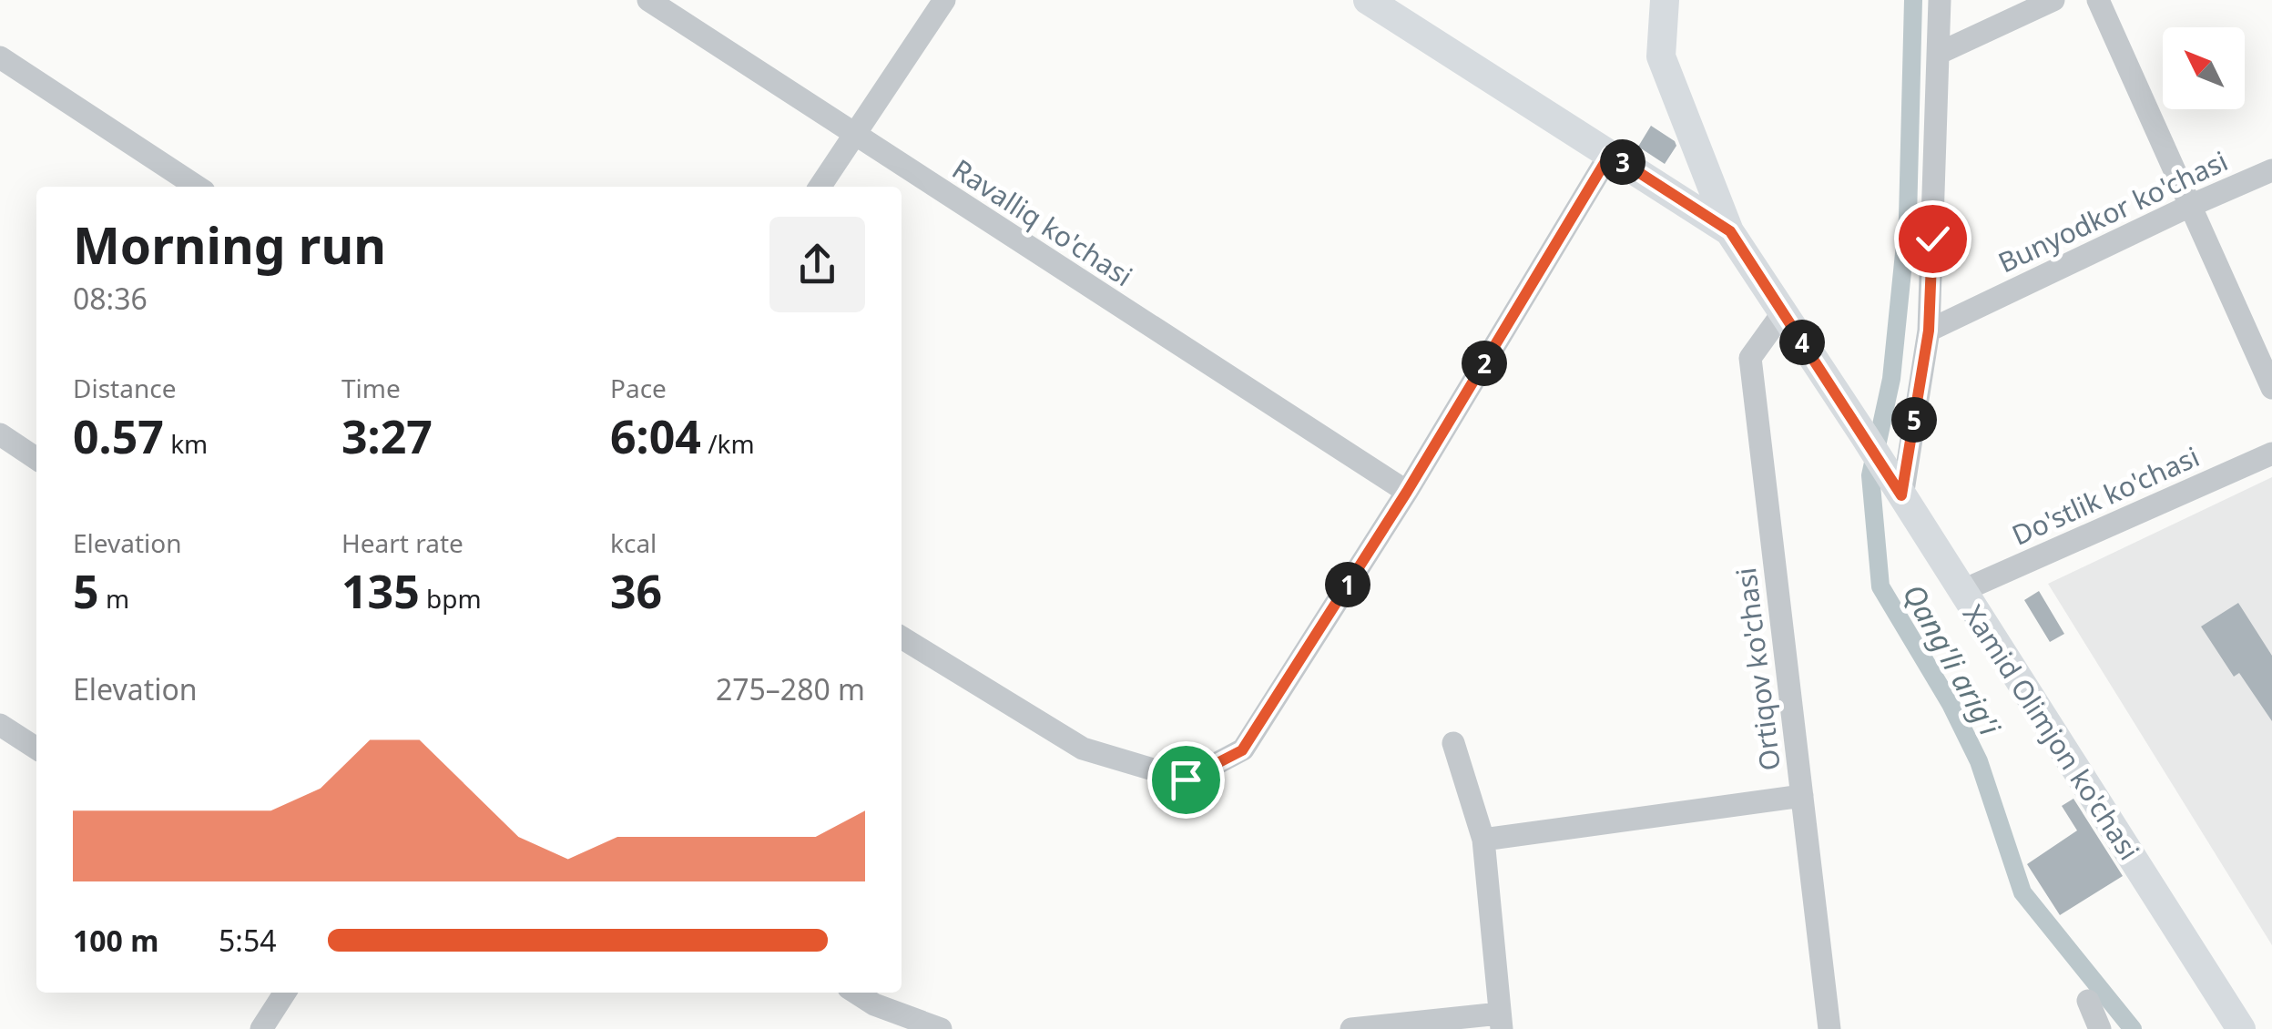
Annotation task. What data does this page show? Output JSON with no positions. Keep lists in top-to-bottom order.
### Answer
{
  "streets": {
    "main road": ["Xamid Olimjon ko'chasi"],
    "street": [
      "Bunyodkor ko'chasi",
      "Ravalliq ko'chasi",
      "Do'stlik ko'chasi",
      "Ortiqov ko'chasi"
    ]
  },
  "crossings": [
    ["Do'stlik ko'chasi", "Xamid Olimjon ko'chasi"],
    ["Ortiqov ko'chasi", "Xamid Olimjon ko'chasi"]
  ],
  "water": ["Qang'li arig'i"],
  "north": "top left",
  "page": {
    "pins": [
      "3",
      "4",
      "2",
      "5",
      "1"
    ],
    "heading": ["Morning run", "08:36"],
    "stats": [
      ["Distance", "0.57 km"],
      ["Time", "3:27"],
      ["Pace", "6:04 /km"],
      ["Elevation", "5 m"],
      ["Heart rate", "135 bpm"],
      ["kcal", "36"]
    ],
    "chart": ["Elevation", "275–280 m"],
    "list": [
      {
        "name": "100 m",
        "note": "5:54"
      }
    ]
  }
}
